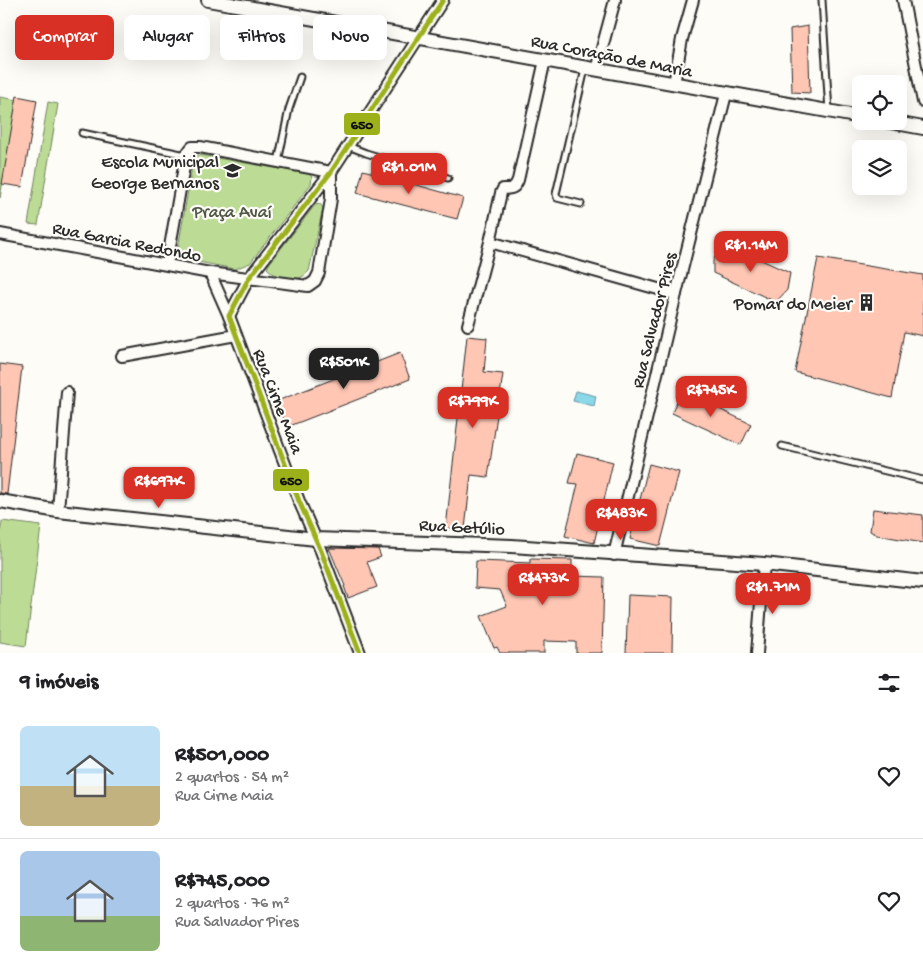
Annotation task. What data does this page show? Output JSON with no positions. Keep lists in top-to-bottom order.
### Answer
{
  "streets": {
    "street": [
      "Rua Coração de Maria",
      "Rua Garcia Redondo",
      "Rua Salvador Pires",
      "Rua Cirne Maia",
      "Rua Getúlio"
    ]
  },
  "crossings": [
    ["Rua Coração de Maria", "Rua Salvador Pires"],
    ["Rua Garcia Redondo", "Rua Cirne Maia"],
    ["Rua Salvador Pires", "Rua Getúlio"],
    ["Rua Cirne Maia", "Rua Getúlio"]
  ],
  "parks": ["Praça Avaí"],
  "places": {
    "school or university": ["Escola Municipal George Bernanos"],
    "building": ["Pomar do Meier"]
  },
  "lines": ["transit line 650"],
  "page": {
    "chip": [
      "Comprar",
      "Alugar",
      "Filtros",
      "Novo"
    ],
    "price": [
      "R$1.01M",
      "R$1.14M",
      "R$501K",
      "R$745K",
      "R$799K",
      "R$697K",
      "R$483K",
      "R$473K",
      "R$1.71M"
    ],
    "heading": "9 imóveis",
    "list": [
      {
        "name": "R$501,000",
        "note": "2 quartos · 54 m² · Rua Cirne Maia"
      },
      {
        "name": "R$745,000",
        "note": "2 quartos · 76 m² · Rua Salvador Pires"
      }
    ]
  }
}
